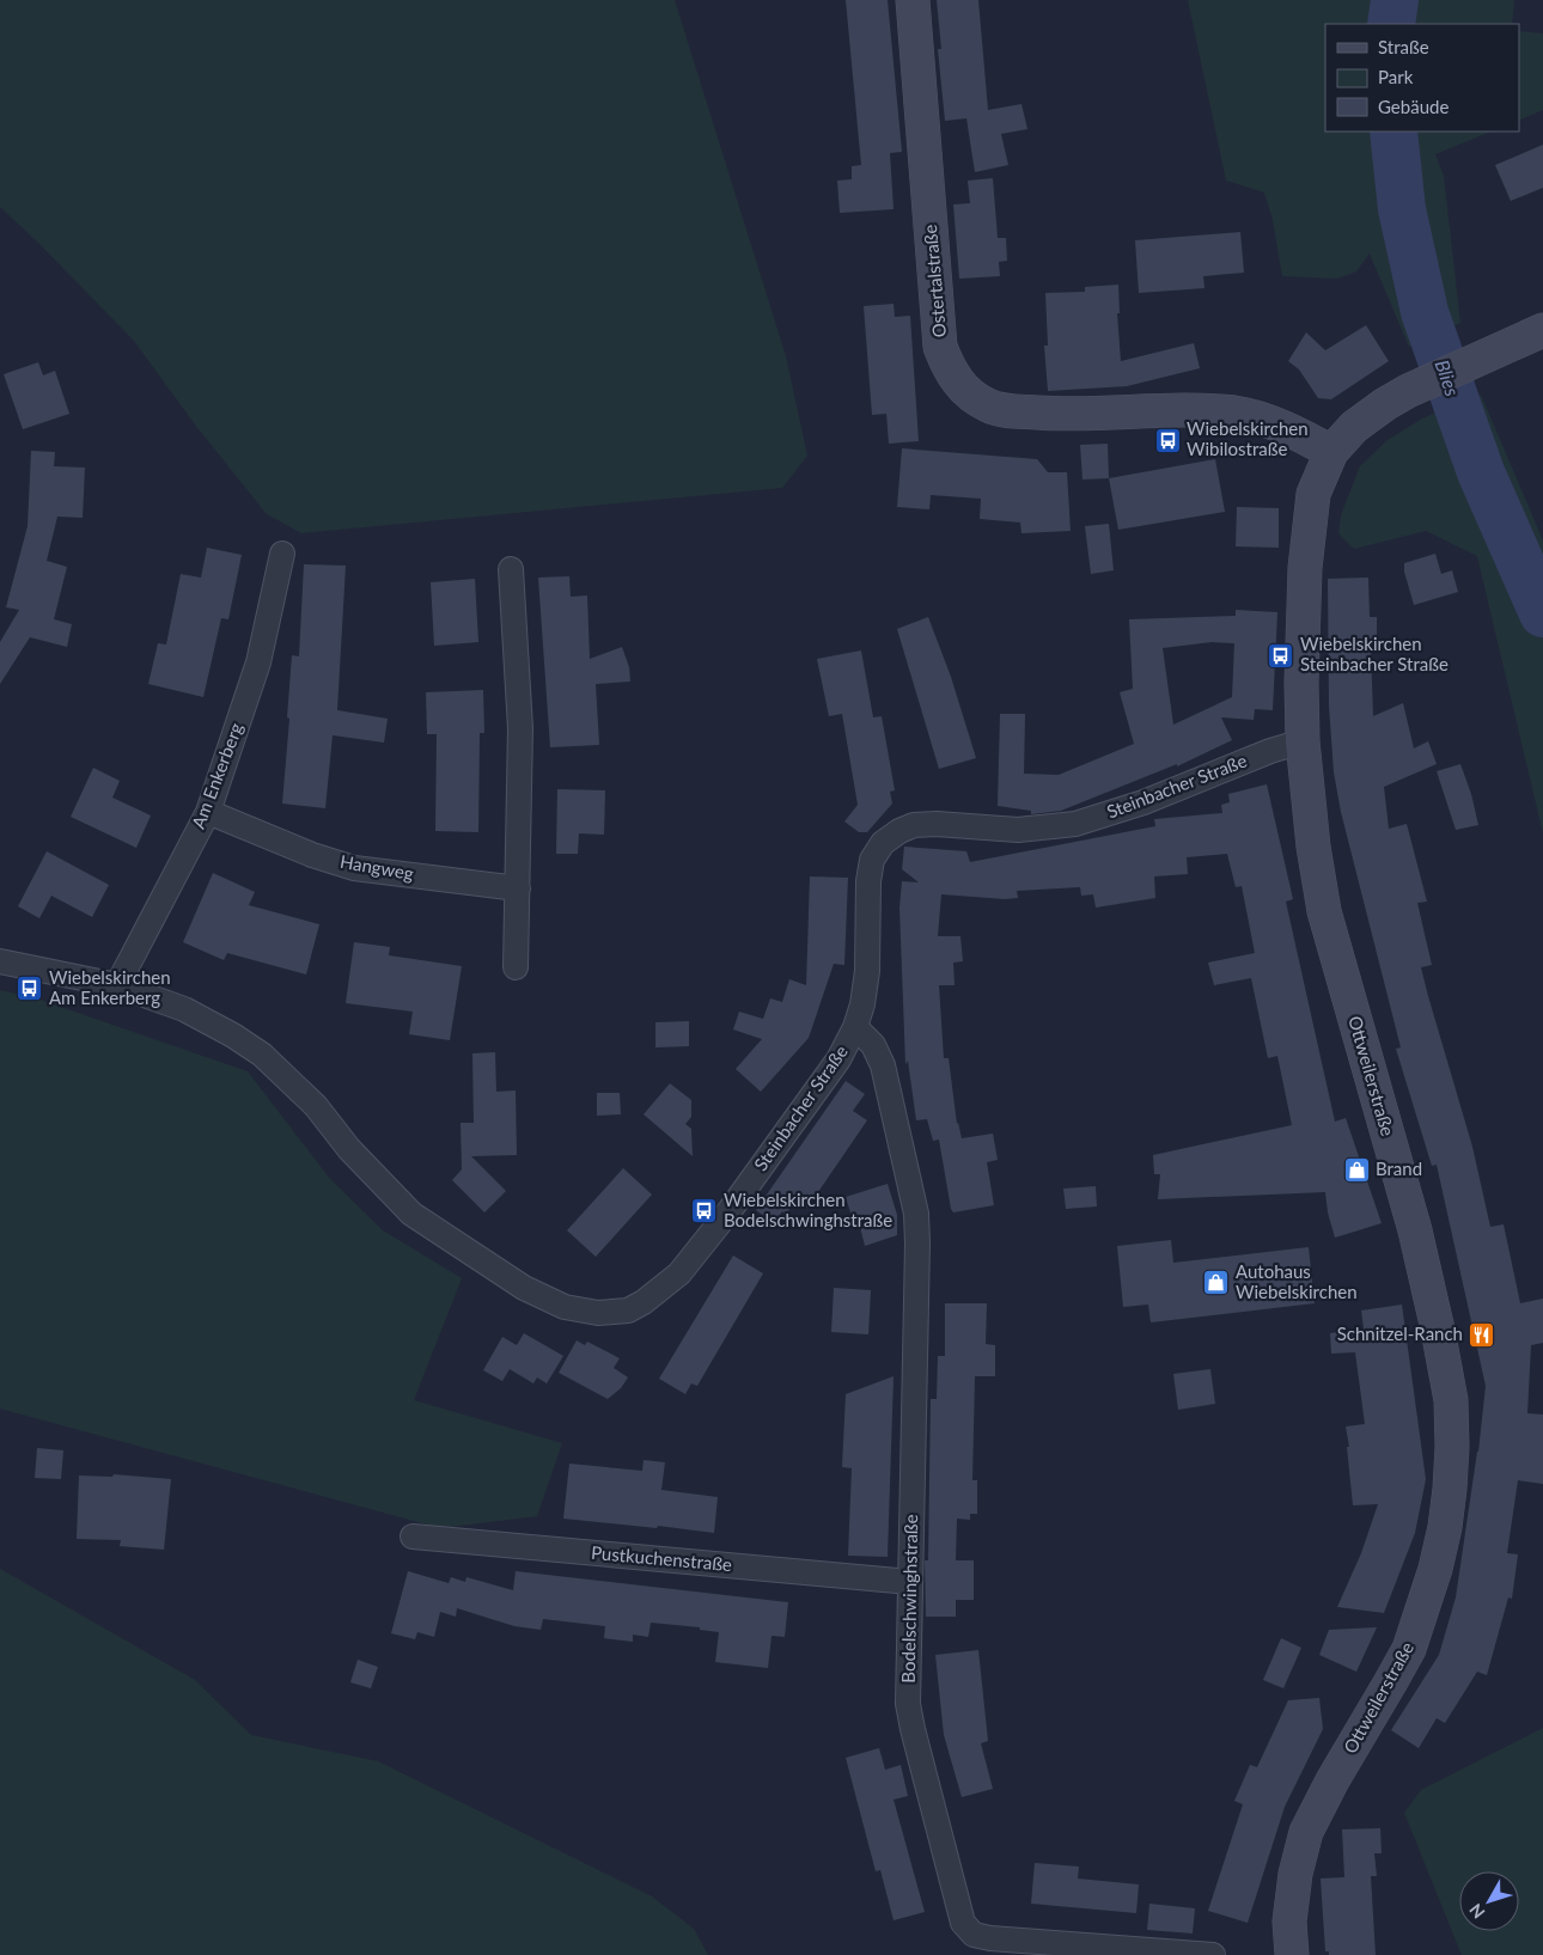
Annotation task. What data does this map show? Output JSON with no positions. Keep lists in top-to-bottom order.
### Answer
{
  "streets": {
    "main road": ["Ostertalstraße", "Ottweilerstraße"],
    "street": [
      "Am Enkerberg",
      "Steinbacher Straße",
      "Hangweg",
      "Pustkuchenstraße",
      "Bodelschwinghstraße"
    ]
  },
  "crossings": [
    ["Ostertalstraße", "Ottweilerstraße"],
    ["Am Enkerberg", "Steinbacher Straße"],
    ["Am Enkerberg", "Hangweg"],
    ["Steinbacher Straße", "Ottweilerstraße"],
    ["Steinbacher Straße", "Bodelschwinghstraße"],
    ["Pustkuchenstraße", "Bodelschwinghstraße"]
  ],
  "water": ["Blies"],
  "places": {
    "bus stop": [
      "Wiebelskirchen Wibilostraße",
      "Wiebelskirchen Steinbacher Straße",
      "Wiebelskirchen Am Enkerberg",
      "Wiebelskirchen Bodelschwinghstraße"
    ],
    "shop": ["Brand", "Autohaus Wiebelskirchen"],
    "restaurant": ["Schnitzel-Ranch"]
  },
  "legend": ["Straße", "Park", "Gebäude"],
  "north": "bottom left"
}
